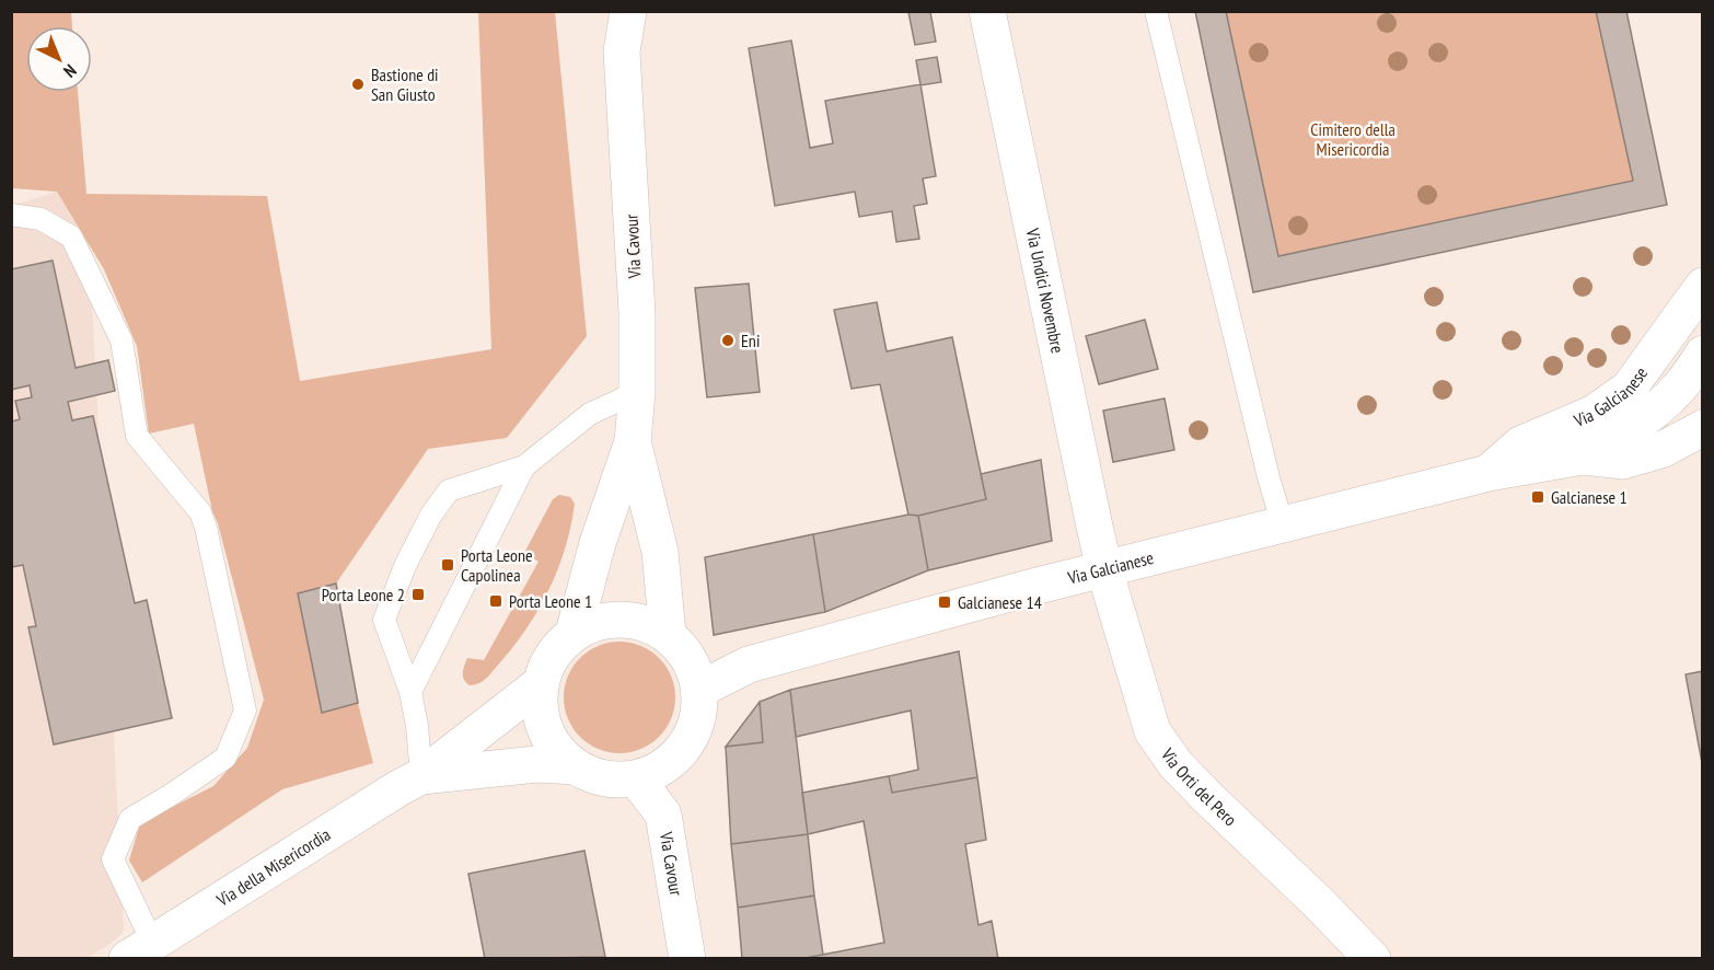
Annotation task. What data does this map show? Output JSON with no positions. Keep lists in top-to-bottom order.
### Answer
{
  "streets": {
    "street": [
      "Via Cavour",
      "Via Undici Novembre",
      "Via Galcianese",
      "Via Orti del Pero",
      "Via della Misericordia"
    ]
  },
  "crossings": [
    ["Via Cavour", "Via Galcianese"],
    ["Via Cavour", "Via della Misericordia"],
    ["Via Undici Novembre", "Via Galcianese"],
    ["Via Undici Novembre", "Via Orti del Pero"],
    ["Via Galcianese", "Via Orti del Pero"],
    ["Via Galcianese", "Via della Misericordia"]
  ],
  "parks": ["Cimitero della Misericordia"],
  "places": {
    "other": ["Bastione di San Giusto", "Eni"],
    "transit": [
      "Galcianese 1",
      "Porta Leone Capolinea",
      "Porta Leone 2",
      "Porta Leone 1",
      "Galcianese 14"
    ]
  },
  "north": "bottom right"
}
